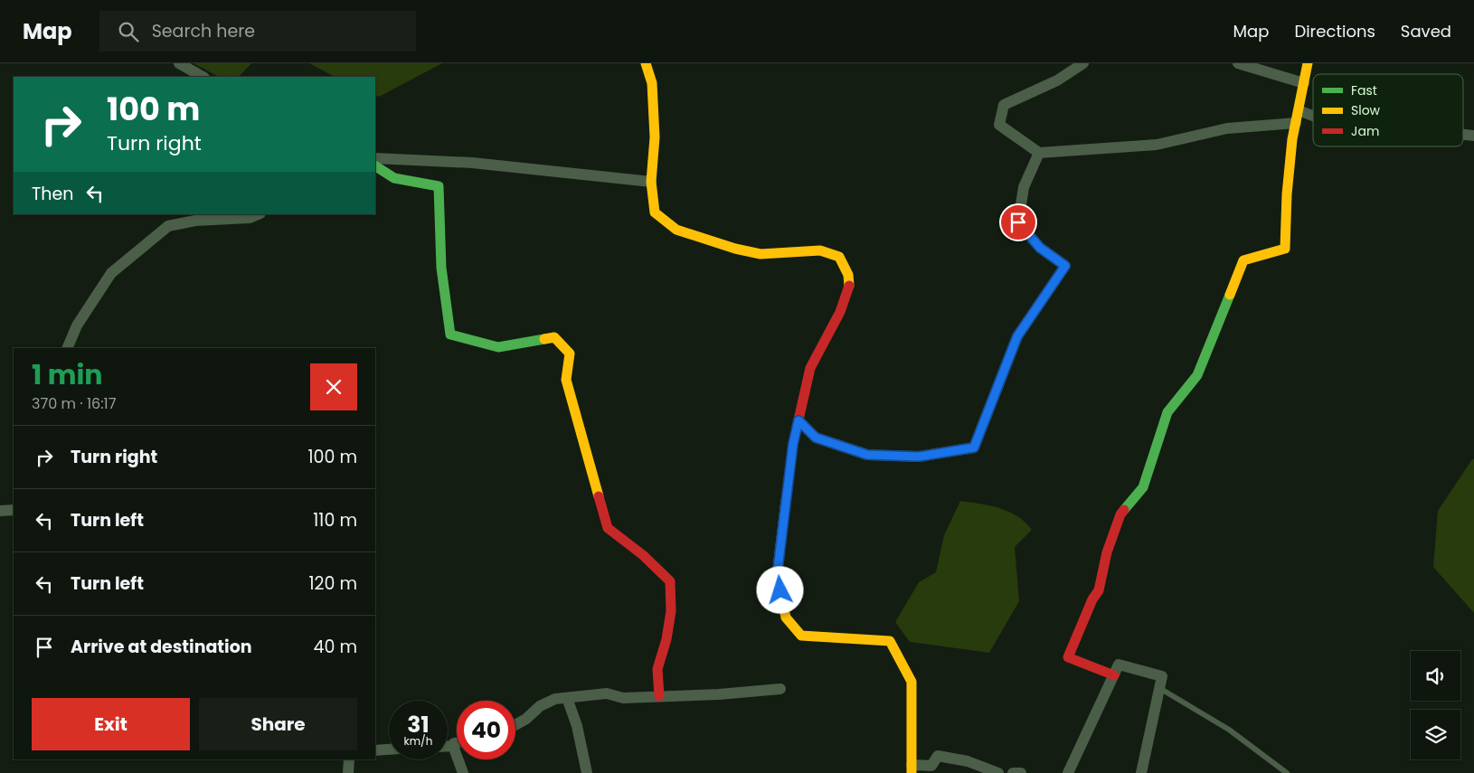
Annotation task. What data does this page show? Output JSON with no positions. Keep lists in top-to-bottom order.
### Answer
{
  "legend": ["Fast", "Slow", "Jam"],
  "page": {
    "header": "Map",
    "search": "Search here",
    "nav": ["Map", "Directions", "Saved"],
    "turn": ["100 m", "Turn right"],
    "then": "Then",
    "heading": ["1 min", "370 m · 16:17"],
    "list": [
      {
        "name": "Turn right",
        "value": "100 m"
      },
      {
        "name": "Turn left",
        "value": "110 m"
      },
      {
        "name": "Turn left",
        "value": "120 m"
      },
      {
        "name": "Arrive at destination",
        "value": "40 m"
      }
    ],
    "buttons": ["Exit", "Share"],
    "speed": "31 km/h",
    "limit": "40"
  }
}
